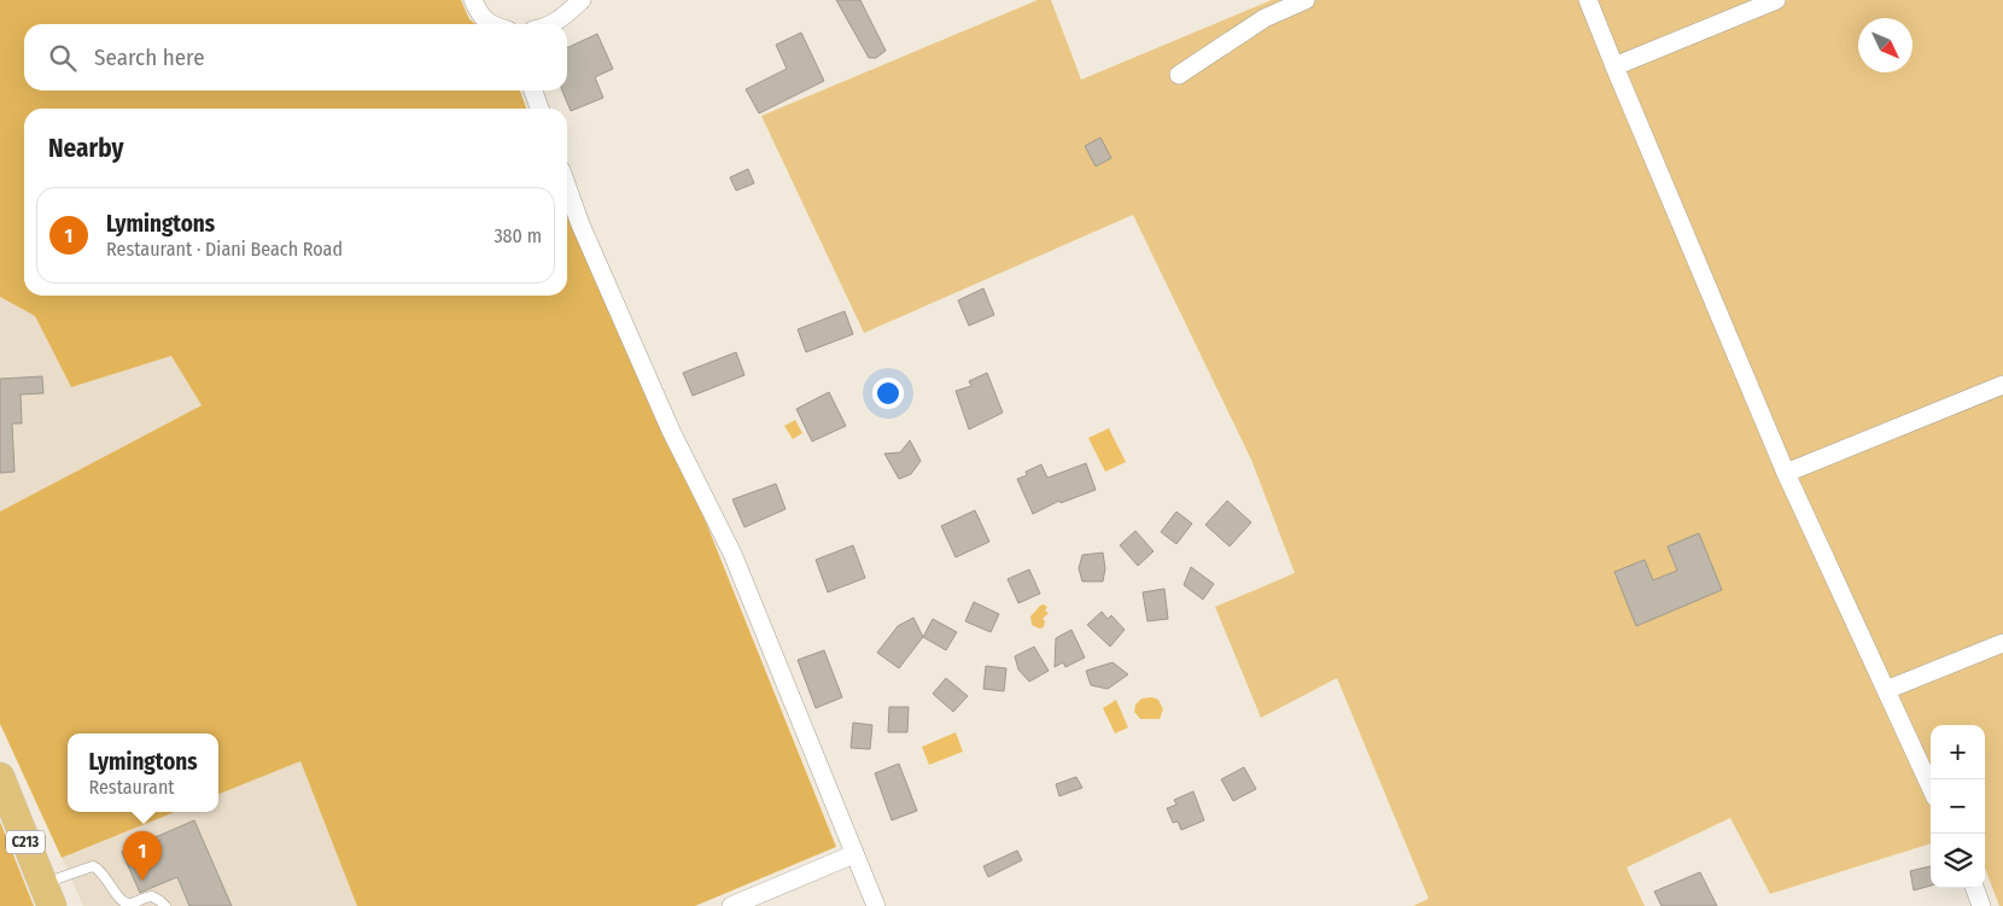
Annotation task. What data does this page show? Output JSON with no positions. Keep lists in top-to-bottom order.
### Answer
{
  "streets": {
    "main road": ["C213"]
  },
  "north": "bottom right",
  "page": {
    "search": "Search here",
    "heading": "Nearby",
    "list": [
      {
        "mark": "1",
        "name": "Lymingtons",
        "note": "Restaurant · Diani Beach Road",
        "value": "380 m"
      }
    ],
    "map_buttons": ["+", "−"],
    "popup": ["Lymingtons", "Restaurant"],
    "pins": "1"
  }
}
